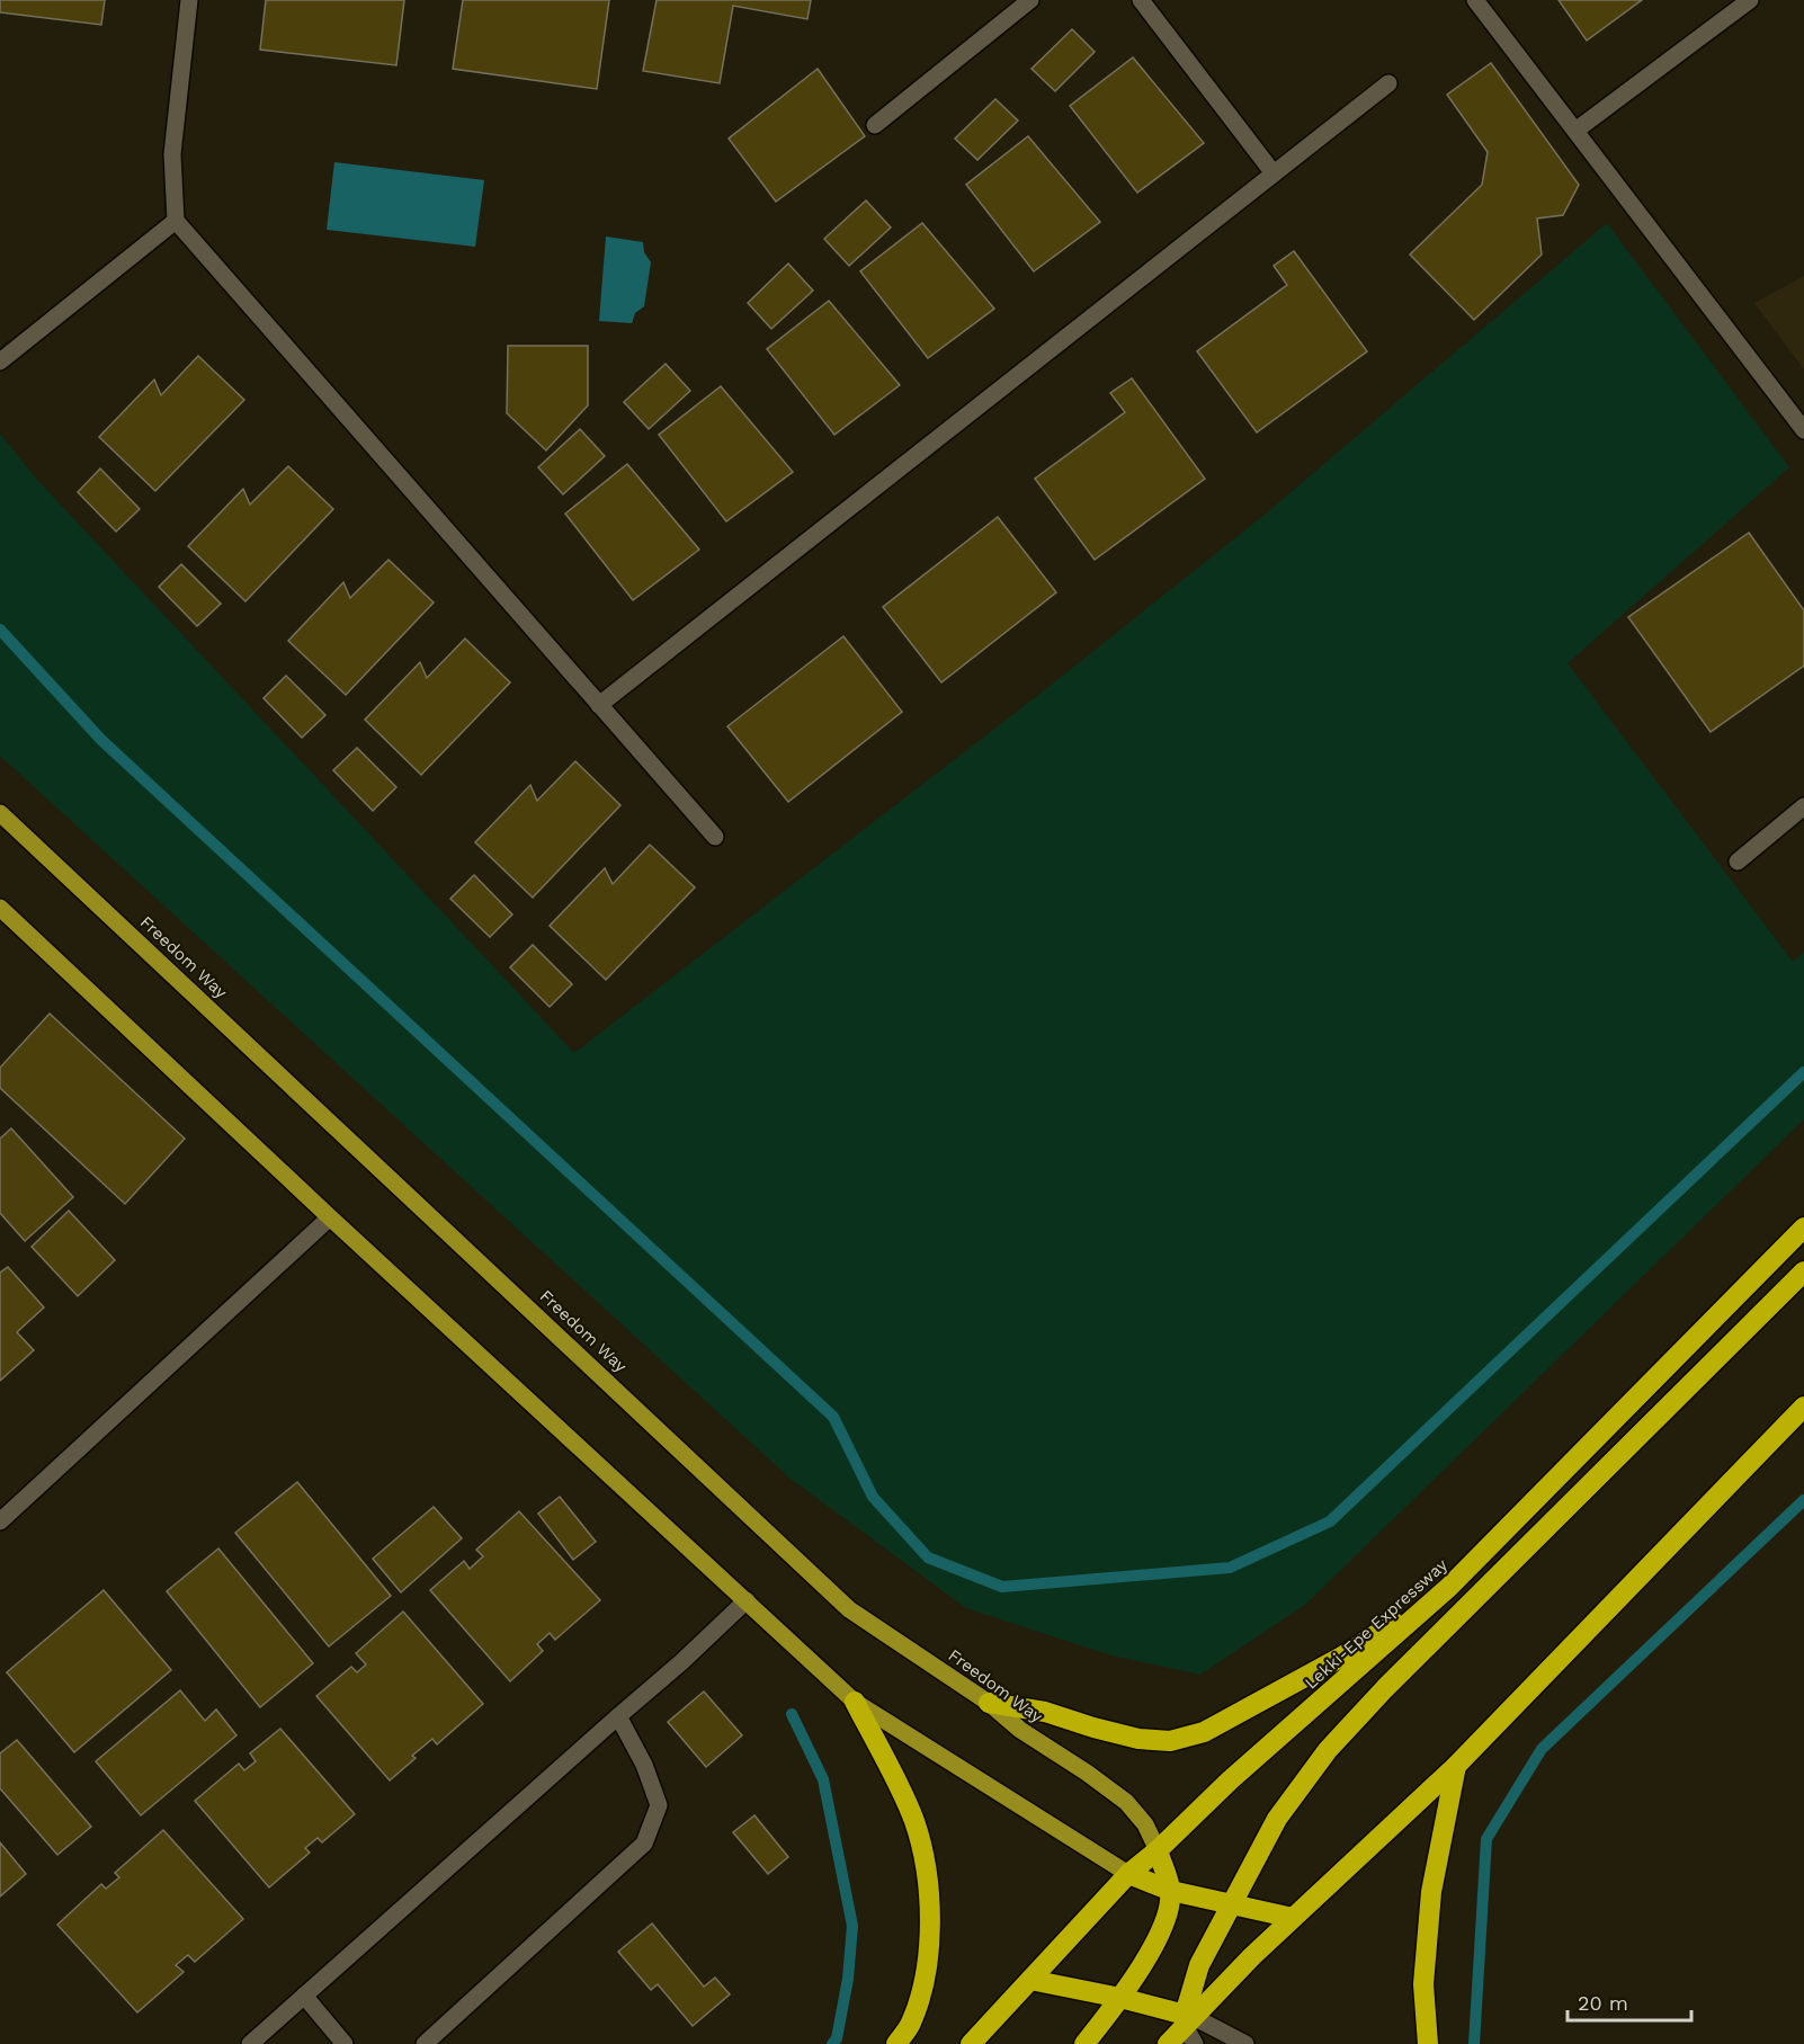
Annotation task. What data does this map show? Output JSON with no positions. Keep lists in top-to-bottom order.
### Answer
{
  "streets": {
    "highway": ["Lekki-Epe Expressway"],
    "main road": ["Freedom Way"]
  },
  "crossings": [
    ["Freedom Way", "Lekki-Epe Expressway"]
  ],
  "scale_bar": "20 m"
}
